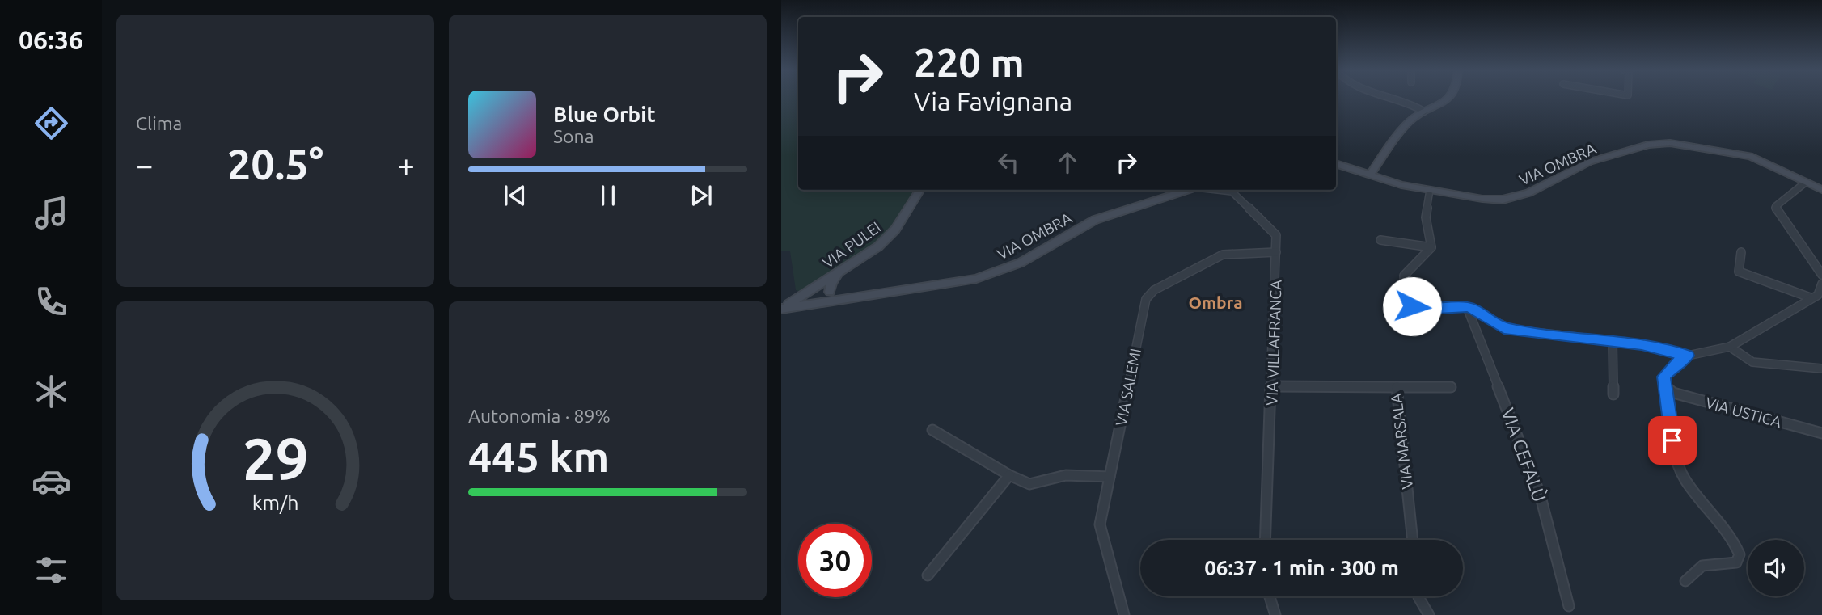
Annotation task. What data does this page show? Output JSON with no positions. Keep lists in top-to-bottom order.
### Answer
{
  "streets": {
    "main road": ["VIA OMBRA", "VIA PULEI"],
    "street": [
      "VIA VILLAFRANCA",
      "VIA SALEMI",
      "VIA USTICA",
      "VIA MARSALA",
      "VIA CEFALÙ"
    ]
  },
  "crossings": [
    ["VIA OMBRA", "VIA PULEI"],
    ["VIA VILLAFRANCA", "VIA SALEMI"],
    ["VIA VILLAFRANCA", "VIA MARSALA"]
  ],
  "districts": ["Ombra"],
  "page": {
    "tabs": "06:36",
    "tile": [
      "Clima",
      ["Autonomia · 89%", "445 km"]
    ],
    "turn": ["220 m", "Via Favignana"],
    "song": ["Blue Orbit", "Sona"],
    "heat": ["−", "20.5°", "+"],
    "limit": "30",
    "trip": "06:37 · 1 min · 300 m",
    "gauge": ["29", "km/h"]
  }
}
